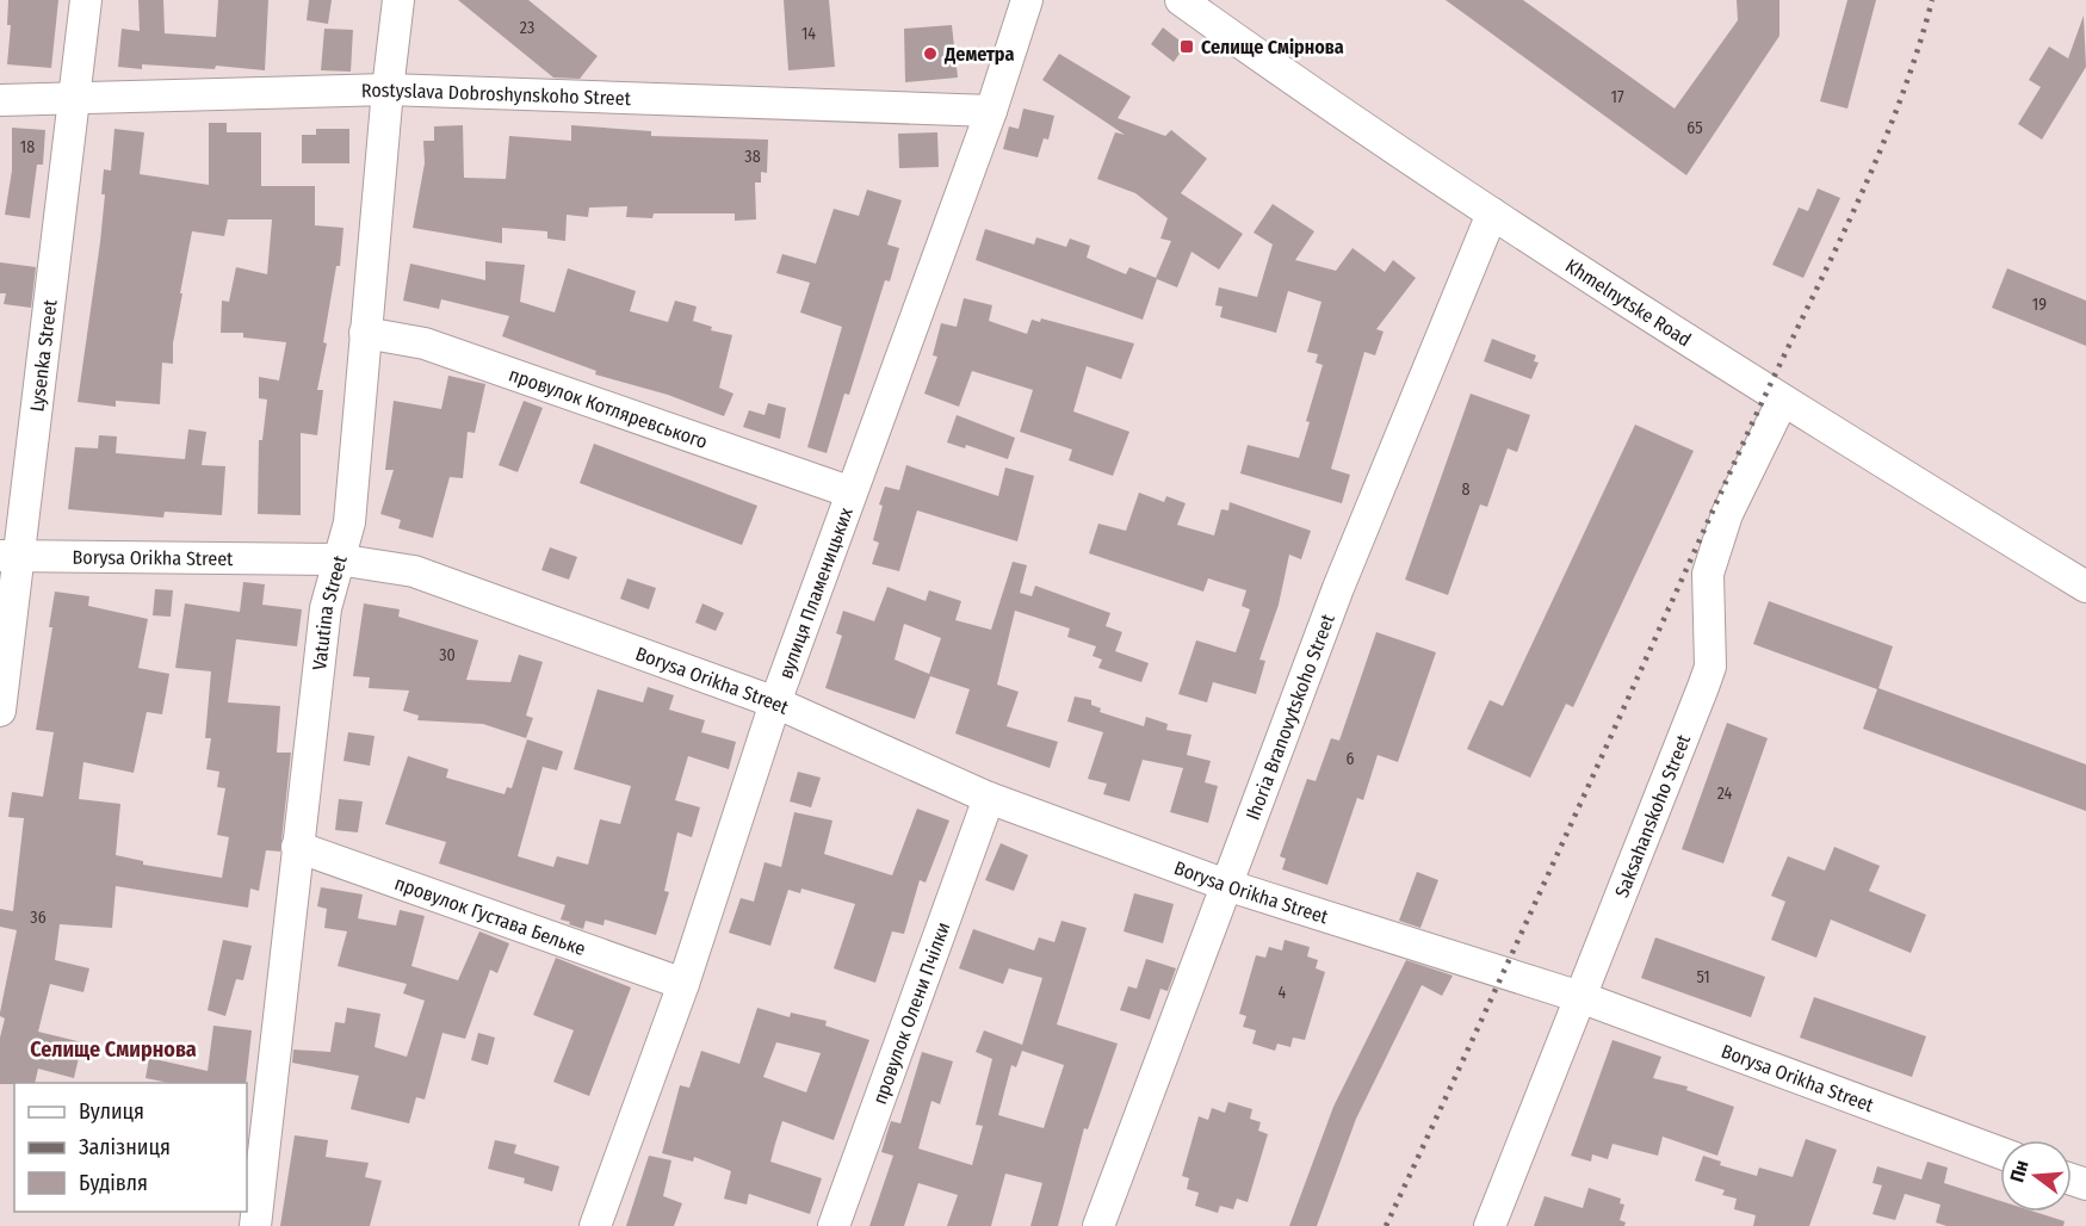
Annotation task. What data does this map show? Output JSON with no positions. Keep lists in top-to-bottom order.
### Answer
{
  "streets": {
    "street": [
      "Rostyslava Dobroshynskoho Street",
      "Khmelnytske Road",
      "Lysenka Street",
      "провулок Котляревського",
      "Borysa Orikha Street",
      "вулиця Пламеницьких",
      "Vatutina Street",
      "Ihoria Branovytskoho Street",
      "Saksahanskoho Street",
      "провулок Густава Бельке",
      "провулок Олени Пчілки"
    ]
  },
  "crossings": [
    ["Rostyslava Dobroshynskoho Street", "Lysenka Street"],
    ["Rostyslava Dobroshynskoho Street", "вулиця Пламеницьких"],
    ["Rostyslava Dobroshynskoho Street", "Vatutina Street"],
    ["Khmelnytske Road", "Ihoria Branovytskoho Street"],
    ["Khmelnytske Road", "Saksahanskoho Street"],
    ["Lysenka Street", "Borysa Orikha Street"],
    ["провулок Котляревського", "вулиця Пламеницьких"],
    ["провулок Котляревського", "Vatutina Street"],
    ["Borysa Orikha Street", "вулиця Пламеницьких"],
    ["Borysa Orikha Street", "Vatutina Street"],
    ["Borysa Orikha Street", "Ihoria Branovytskoho Street"],
    ["Borysa Orikha Street", "Saksahanskoho Street"],
    ["Borysa Orikha Street", "провулок Олени Пчілки"],
    ["вулиця Пламеницьких", "провулок Густава Бельке"],
    ["Vatutina Street", "провулок Густава Бельке"]
  ],
  "districts": ["Селище Смирнова"],
  "places": {
    "transit": ["Селище Смірнова"],
    "other": ["Деметра"]
  },
  "house_numbers": [
    "23",
    "14",
    "17",
    "65",
    "18",
    "38",
    "19",
    "8",
    "30",
    "6",
    "24",
    "36",
    "51",
    "4"
  ],
  "legend": ["Вулиця", "Залізниця", "Будівля"],
  "north": "left"
}
